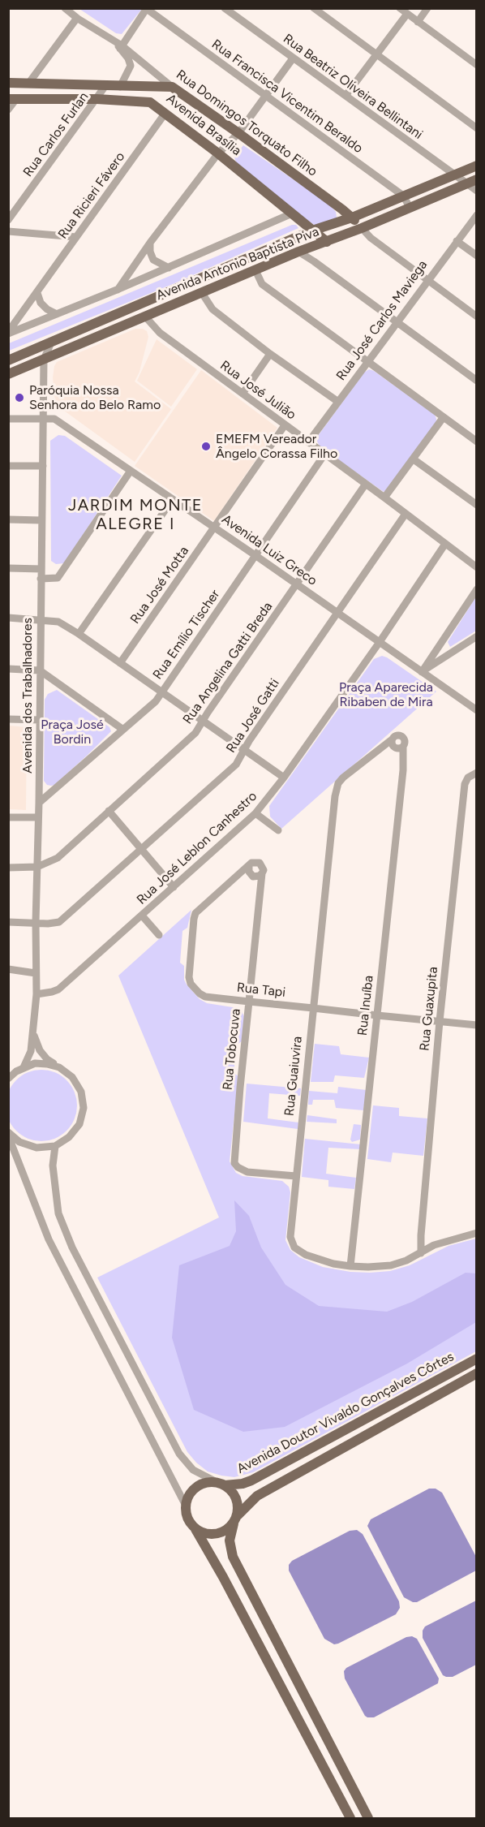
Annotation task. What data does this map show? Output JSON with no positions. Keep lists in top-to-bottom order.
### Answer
{
  "streets": {
    "main road": [
      "Rua Domingos Torquato Filho",
      "Avenida Brasília",
      "Avenida Antonio Baptista Piva",
      "Avenida Doutor Vivaldo Gonçalves Côrtes"
    ],
    "street": [
      "Rua Beatriz Oliveira Bellintani",
      "Rua Francisca Vicentim Beraldo",
      "Rua Carlos Furlan",
      "Rua Ricieri Fávero",
      "Rua José Carlos Maviega",
      "Rua José Julião",
      "Avenida Luiz Greco",
      "Rua José Motta",
      "Rua Emílio Tischer",
      "Rua Angelina Gatti Breda",
      "Avenida dos Trabalhadores",
      "Rua José Gatti",
      "Rua José Leblon Canhestro",
      "Rua Tapi",
      "Rua Inuíba",
      "Rua Guaxupita",
      "Rua Tobocuva",
      "Rua Guaiuvira"
    ]
  },
  "crossings": [
    ["Rua Beatriz Oliveira Bellintani", "Avenida Antonio Baptista Piva"],
    ["Rua Francisca Vicentim Beraldo", "Avenida Antonio Baptista Piva"],
    ["Rua Domingos Torquato Filho", "Avenida Brasília"],
    ["Rua Domingos Torquato Filho", "Avenida Antonio Baptista Piva"],
    ["Avenida Brasília", "Rua Carlos Furlan"],
    ["Avenida Brasília", "Rua Ricieri Fávero"],
    ["Avenida Brasília", "Avenida Antonio Baptista Piva"],
    ["Avenida Antonio Baptista Piva", "Rua José Julião"],
    ["Avenida Antonio Baptista Piva", "Avenida dos Trabalhadores"],
    ["Rua José Carlos Maviega", "Rua José Julião"],
    ["Rua José Julião", "Rua José Motta"],
    ["Rua José Julião", "Rua Emílio Tischer"],
    ["Rua José Julião", "Rua Angelina Gatti Breda"],
    ["Rua José Julião", "Rua José Gatti"],
    ["Rua José Julião", "Rua José Leblon Canhestro"],
    ["Avenida Luiz Greco", "Rua José Motta"],
    ["Avenida Luiz Greco", "Rua Emílio Tischer"],
    ["Avenida Luiz Greco", "Rua Angelina Gatti Breda"],
    ["Avenida Luiz Greco", "Avenida dos Trabalhadores"],
    ["Avenida Luiz Greco", "Rua José Gatti"],
    ["Avenida Luiz Greco", "Rua José Leblon Canhestro"],
    ["Rua Emílio Tischer", "Avenida dos Trabalhadores"],
    ["Rua Angelina Gatti Breda", "Avenida dos Trabalhadores"],
    ["Avenida dos Trabalhadores", "Rua José Gatti"],
    ["Avenida dos Trabalhadores", "Rua José Leblon Canhestro"],
    ["Rua Tapi", "Rua Inuíba"],
    ["Rua Tapi", "Rua Guaxupita"],
    ["Rua Tapi", "Rua Tobocuva"],
    ["Rua Tapi", "Rua Guaiuvira"],
    ["Rua Inuíba", "Rua Guaiuvira"],
    ["Rua Guaxupita", "Rua Guaiuvira"],
    ["Rua Tobocuva", "Rua Guaiuvira"]
  ],
  "districts": ["JARDIM MONTE ALEGRE I"],
  "parks": ["Praça Aparecida Ribaben de Mira", "Praça José Bordin"],
  "places": ["Paróquia Nossa Senhora do Belo Ramo", "EMEFM Vereador Ângelo Corassa Filho"]
}
